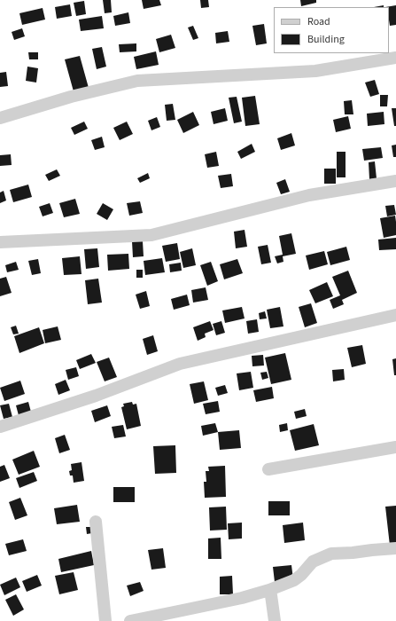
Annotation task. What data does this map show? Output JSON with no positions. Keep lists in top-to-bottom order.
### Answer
{
  "legend": ["Road", "Building"]
}
